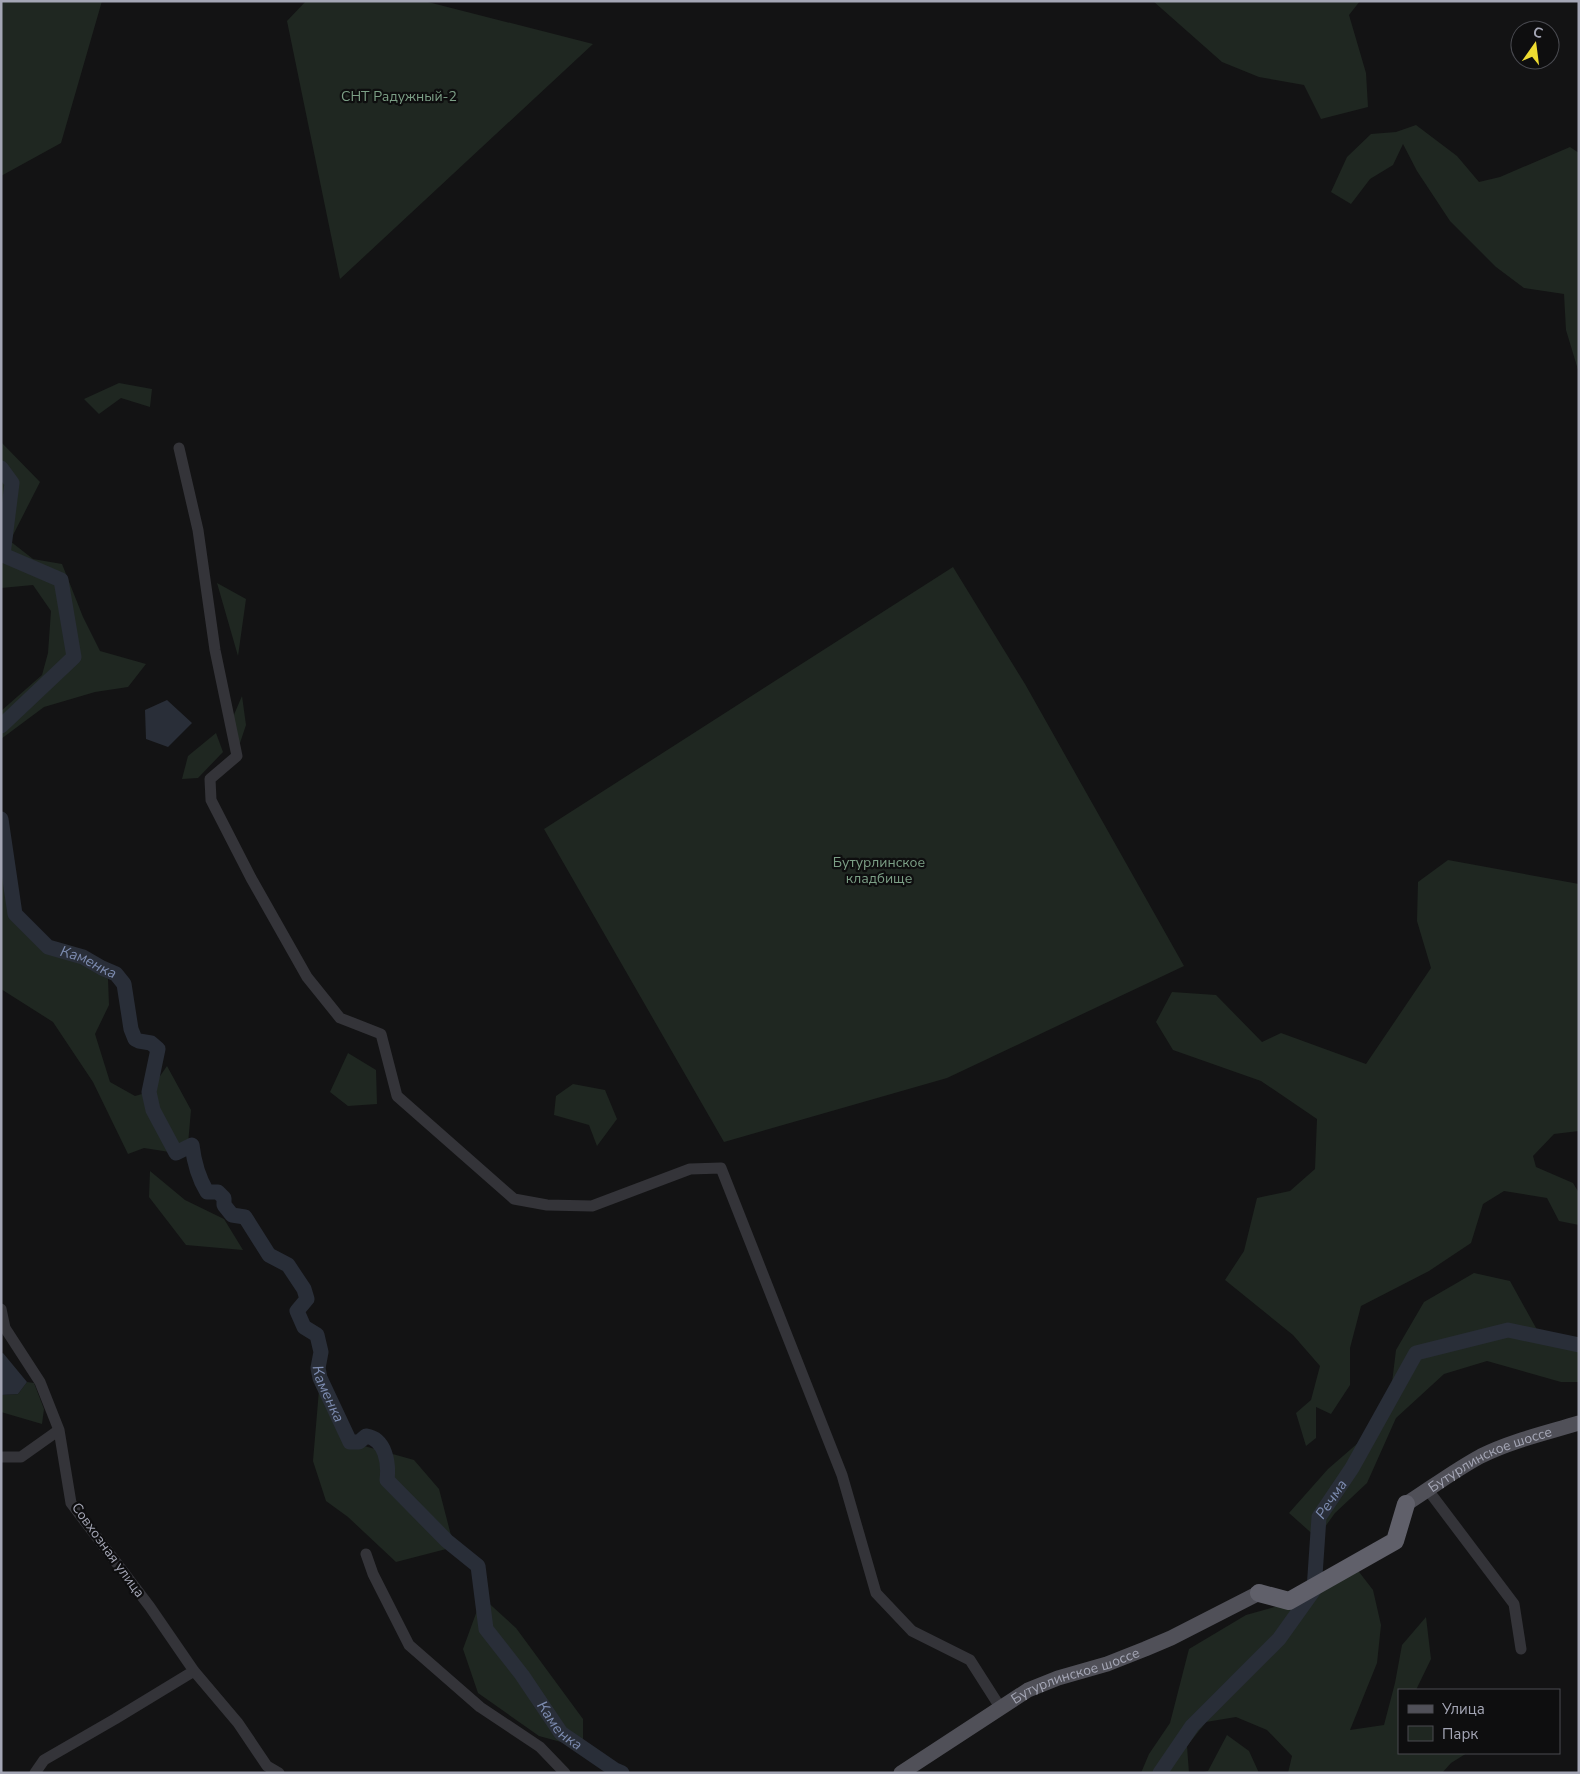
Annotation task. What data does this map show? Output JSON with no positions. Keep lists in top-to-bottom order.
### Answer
{
  "streets": {
    "main road": ["Бутурлинское шоссе"],
    "street": ["Совхозная улица"]
  },
  "water": ["Каменка", "Речма"],
  "parks": ["СНТ Радужный-2", "Бутурлинское кладбище"],
  "legend": ["Улица", "Парк"],
  "north": "top"
}
